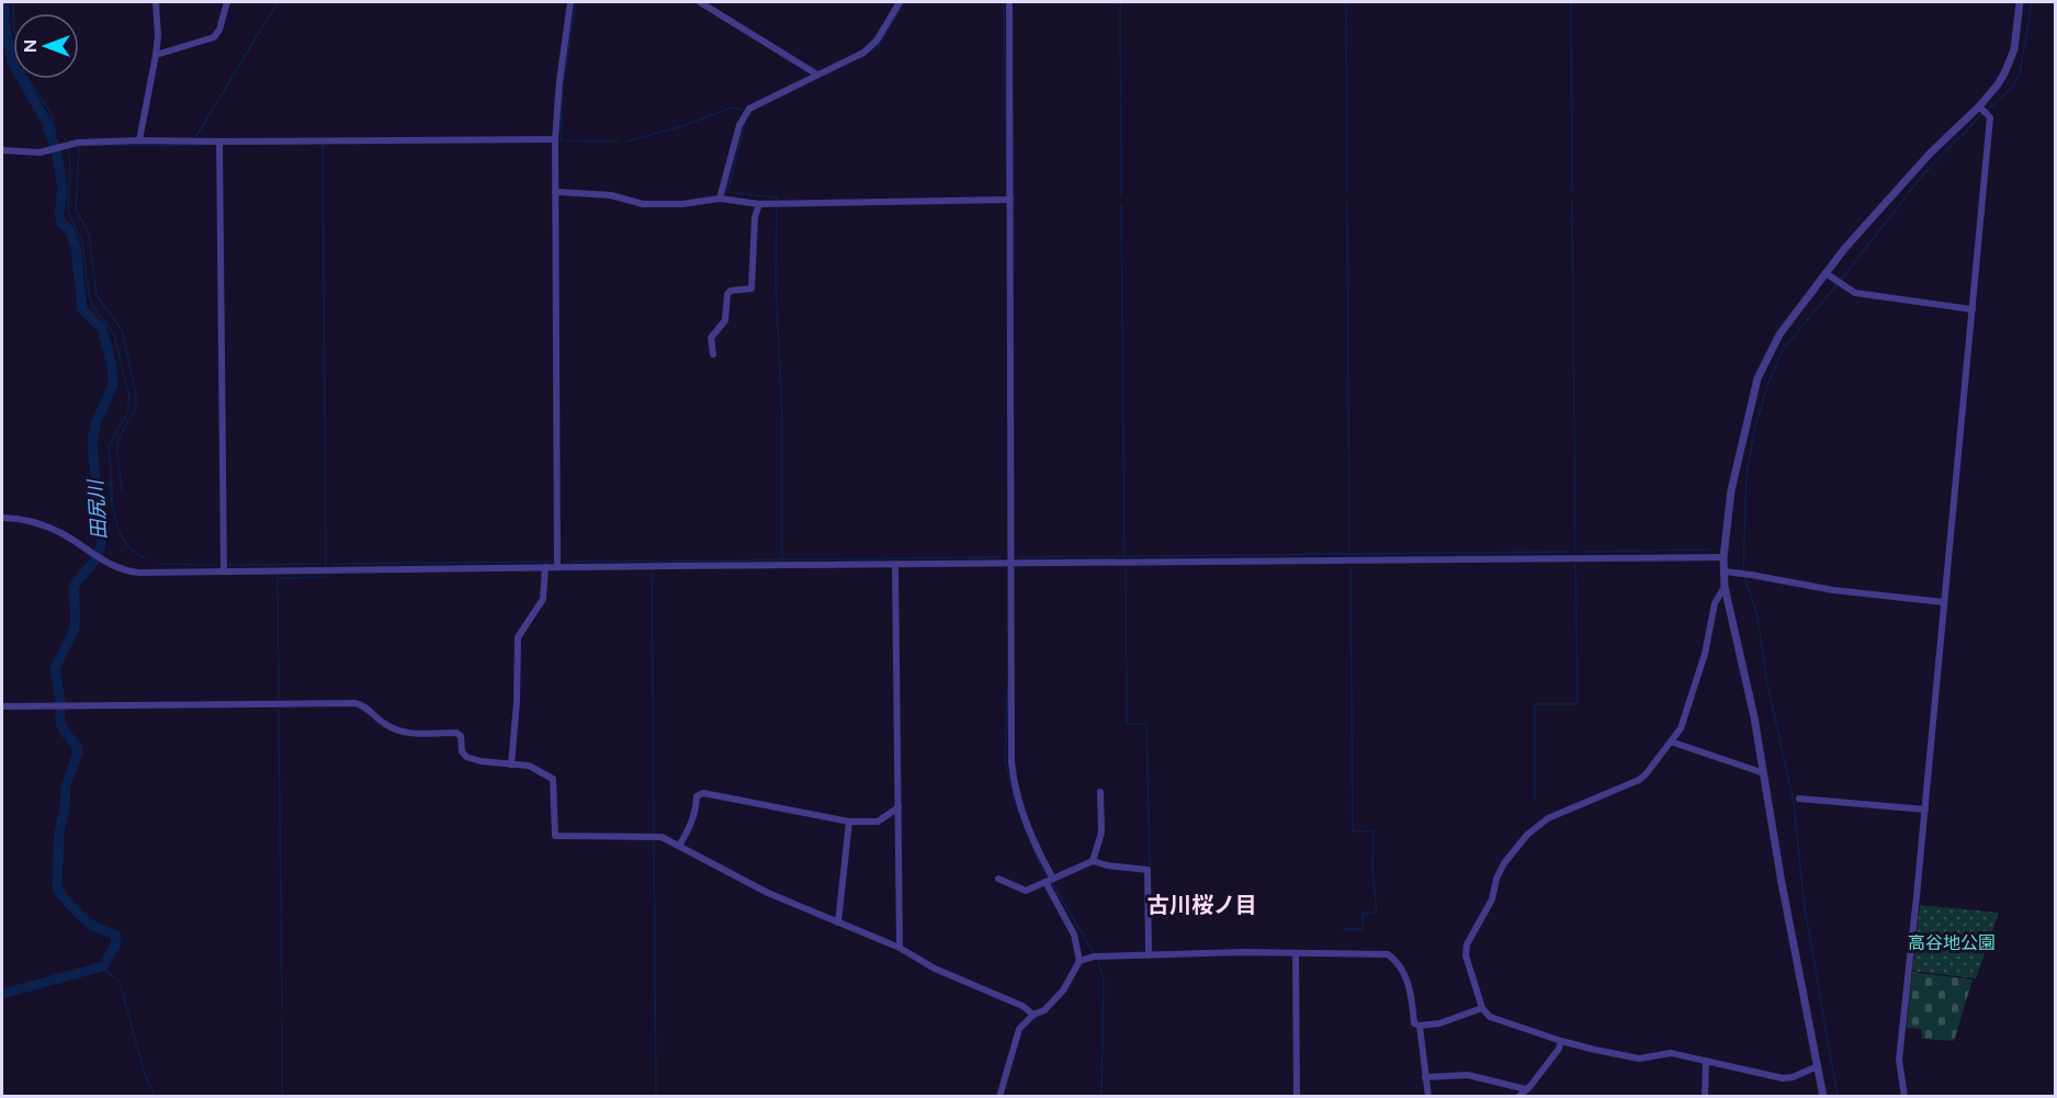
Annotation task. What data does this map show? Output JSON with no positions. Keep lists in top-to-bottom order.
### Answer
{
  "districts": ["古川桜ノ目"],
  "water": ["田尻川"],
  "parks": ["高谷地公園"],
  "north": "left"
}
